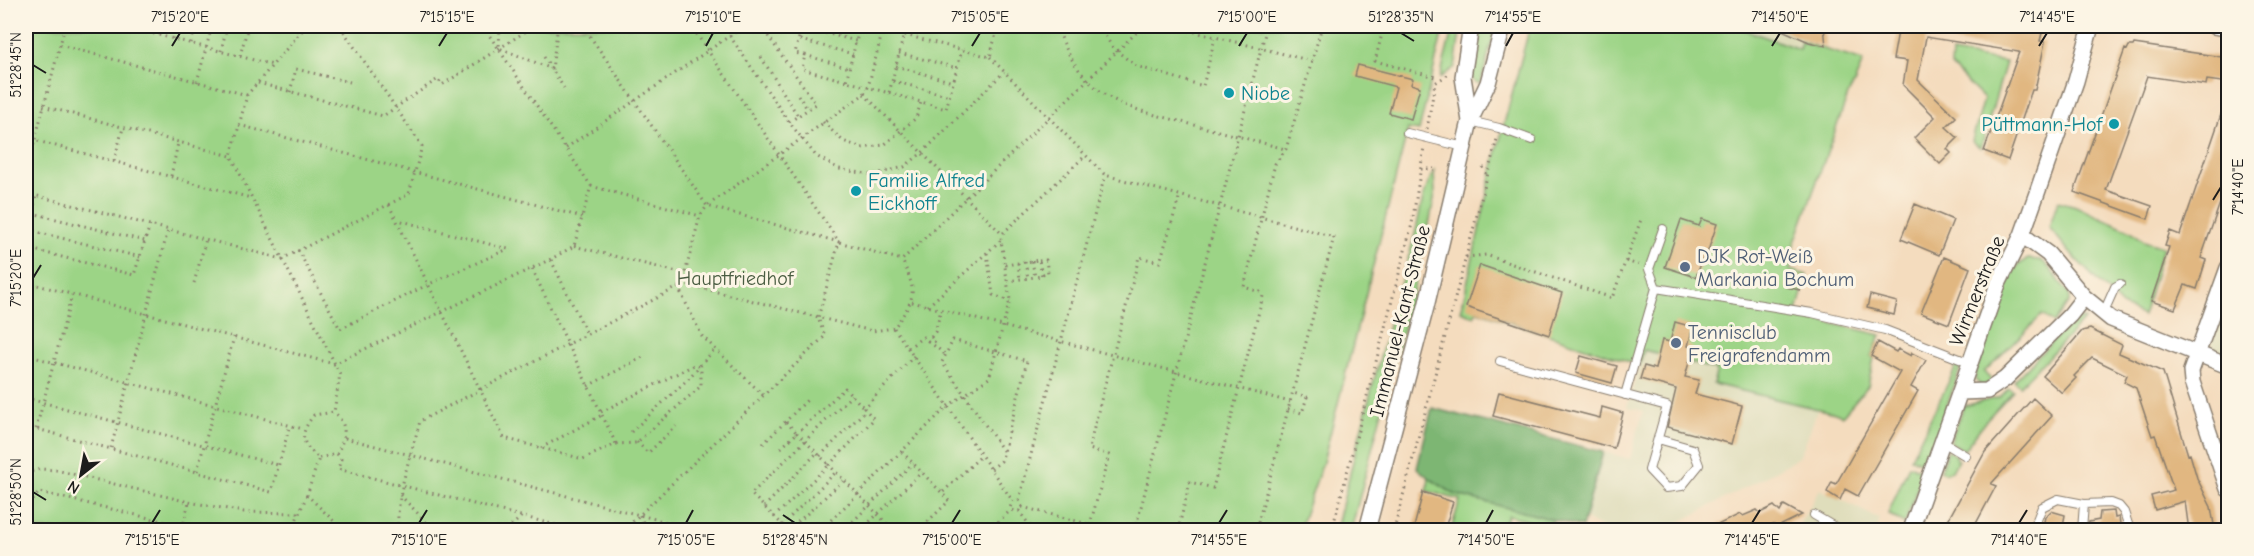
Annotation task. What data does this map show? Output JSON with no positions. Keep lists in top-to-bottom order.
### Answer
{
  "streets": {
    "street": ["Wirmerstraße", "Immanuel-Kant-Straße"]
  },
  "parks": ["Hauptfriedhof"],
  "places": [
    "Niobe",
    "Püttmann-Hof",
    "Familie Alfred Eickhoff",
    "DJK Rot-Weiß Markania Bochum",
    "Tennisclub Freigrafendamm"
  ],
  "north": "bottom left",
  "coordinates": [
    "7°15'20\"E",
    "7°15'15\"E",
    "7°15'10\"E",
    "7°15'05\"E",
    "7°15'00\"E",
    "51°28'35\"N",
    "7°14'55\"E",
    "7°14'50\"E",
    "7°14'45\"E",
    "51°28'45\"N",
    "7°14'40\"E",
    "51°28'50\"N"
  ]
}
